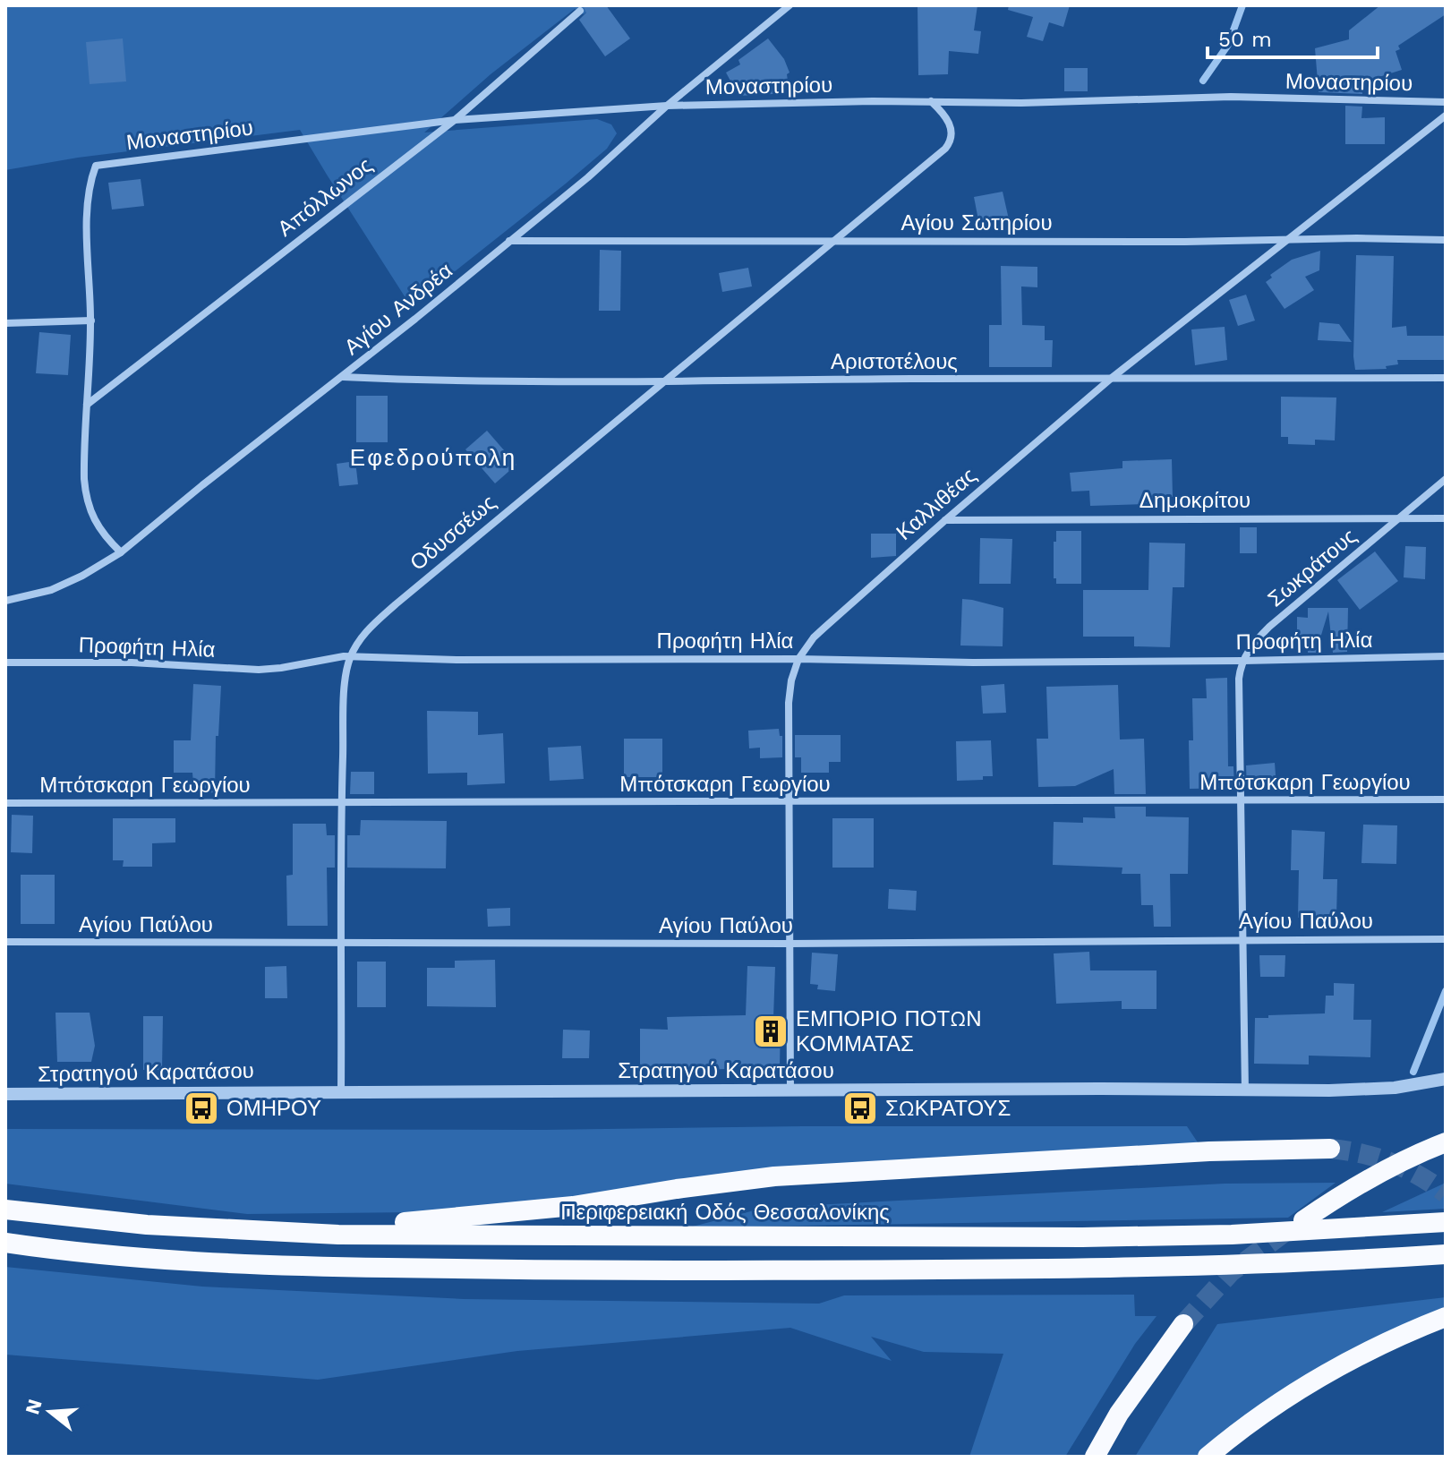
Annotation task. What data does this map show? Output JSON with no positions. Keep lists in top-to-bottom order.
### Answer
{
  "streets": {
    "highway": ["Περιφερειακή Οδός Θεσσαλονίκης"],
    "street": [
      "Μοναστηρίου",
      "Απόλλωνος",
      "Αγίου Σωτηρίου",
      "Αγίου Ανδρέα",
      "Αριστοτέλους",
      "Δημοκρίτου",
      "Καλλιθέας",
      "Οδυσσέως",
      "Σωκράτους",
      "Προφήτη Ηλία",
      "Μπότσκαρη Γεωργίου",
      "Αγίου Παύλου",
      "Στρατηγού Καρατάσου"
    ]
  },
  "crossings": [
    ["Μοναστηρίου", "Απόλλωνος"],
    ["Μοναστηρίου", "Αγίου Ανδρέα"],
    ["Μοναστηρίου", "Οδυσσέως"],
    ["Αγίου Σωτηρίου", "Αγίου Ανδρέα"],
    ["Αγίου Σωτηρίου", "Καλλιθέας"],
    ["Αγίου Σωτηρίου", "Οδυσσέως"],
    ["Αγίου Ανδρέα", "Αριστοτέλους"],
    ["Αριστοτέλους", "Καλλιθέας"],
    ["Αριστοτέλους", "Οδυσσέως"],
    ["Δημοκρίτου", "Καλλιθέας"],
    ["Δημοκρίτου", "Σωκράτους"],
    ["Καλλιθέας", "Προφήτη Ηλία"],
    ["Καλλιθέας", "Μπότσκαρη Γεωργίου"],
    ["Καλλιθέας", "Αγίου Παύλου"],
    ["Καλλιθέας", "Στρατηγού Καρατάσου"],
    ["Οδυσσέως", "Προφήτη Ηλία"],
    ["Οδυσσέως", "Μπότσκαρη Γεωργίου"],
    ["Οδυσσέως", "Αγίου Παύλου"],
    ["Οδυσσέως", "Στρατηγού Καρατάσου"],
    ["Σωκράτους", "Προφήτη Ηλία"],
    ["Σωκράτους", "Μπότσκαρη Γεωργίου"],
    ["Σωκράτους", "Αγίου Παύλου"],
    ["Σωκράτους", "Στρατηγού Καρατάσου"]
  ],
  "districts": ["Εφεδρούπολη"],
  "places": {
    "building": ["ΕΜΠΟΡΙΟ ΠΟΤΩΝ ΚΟΜΜΑΤΑΣ"],
    "bus stop": ["ΟΜΗΡΟΥ", "ΣΩΚΡΑΤΟΥΣ"]
  },
  "scale_bar": "50 m",
  "north": "left"
}
